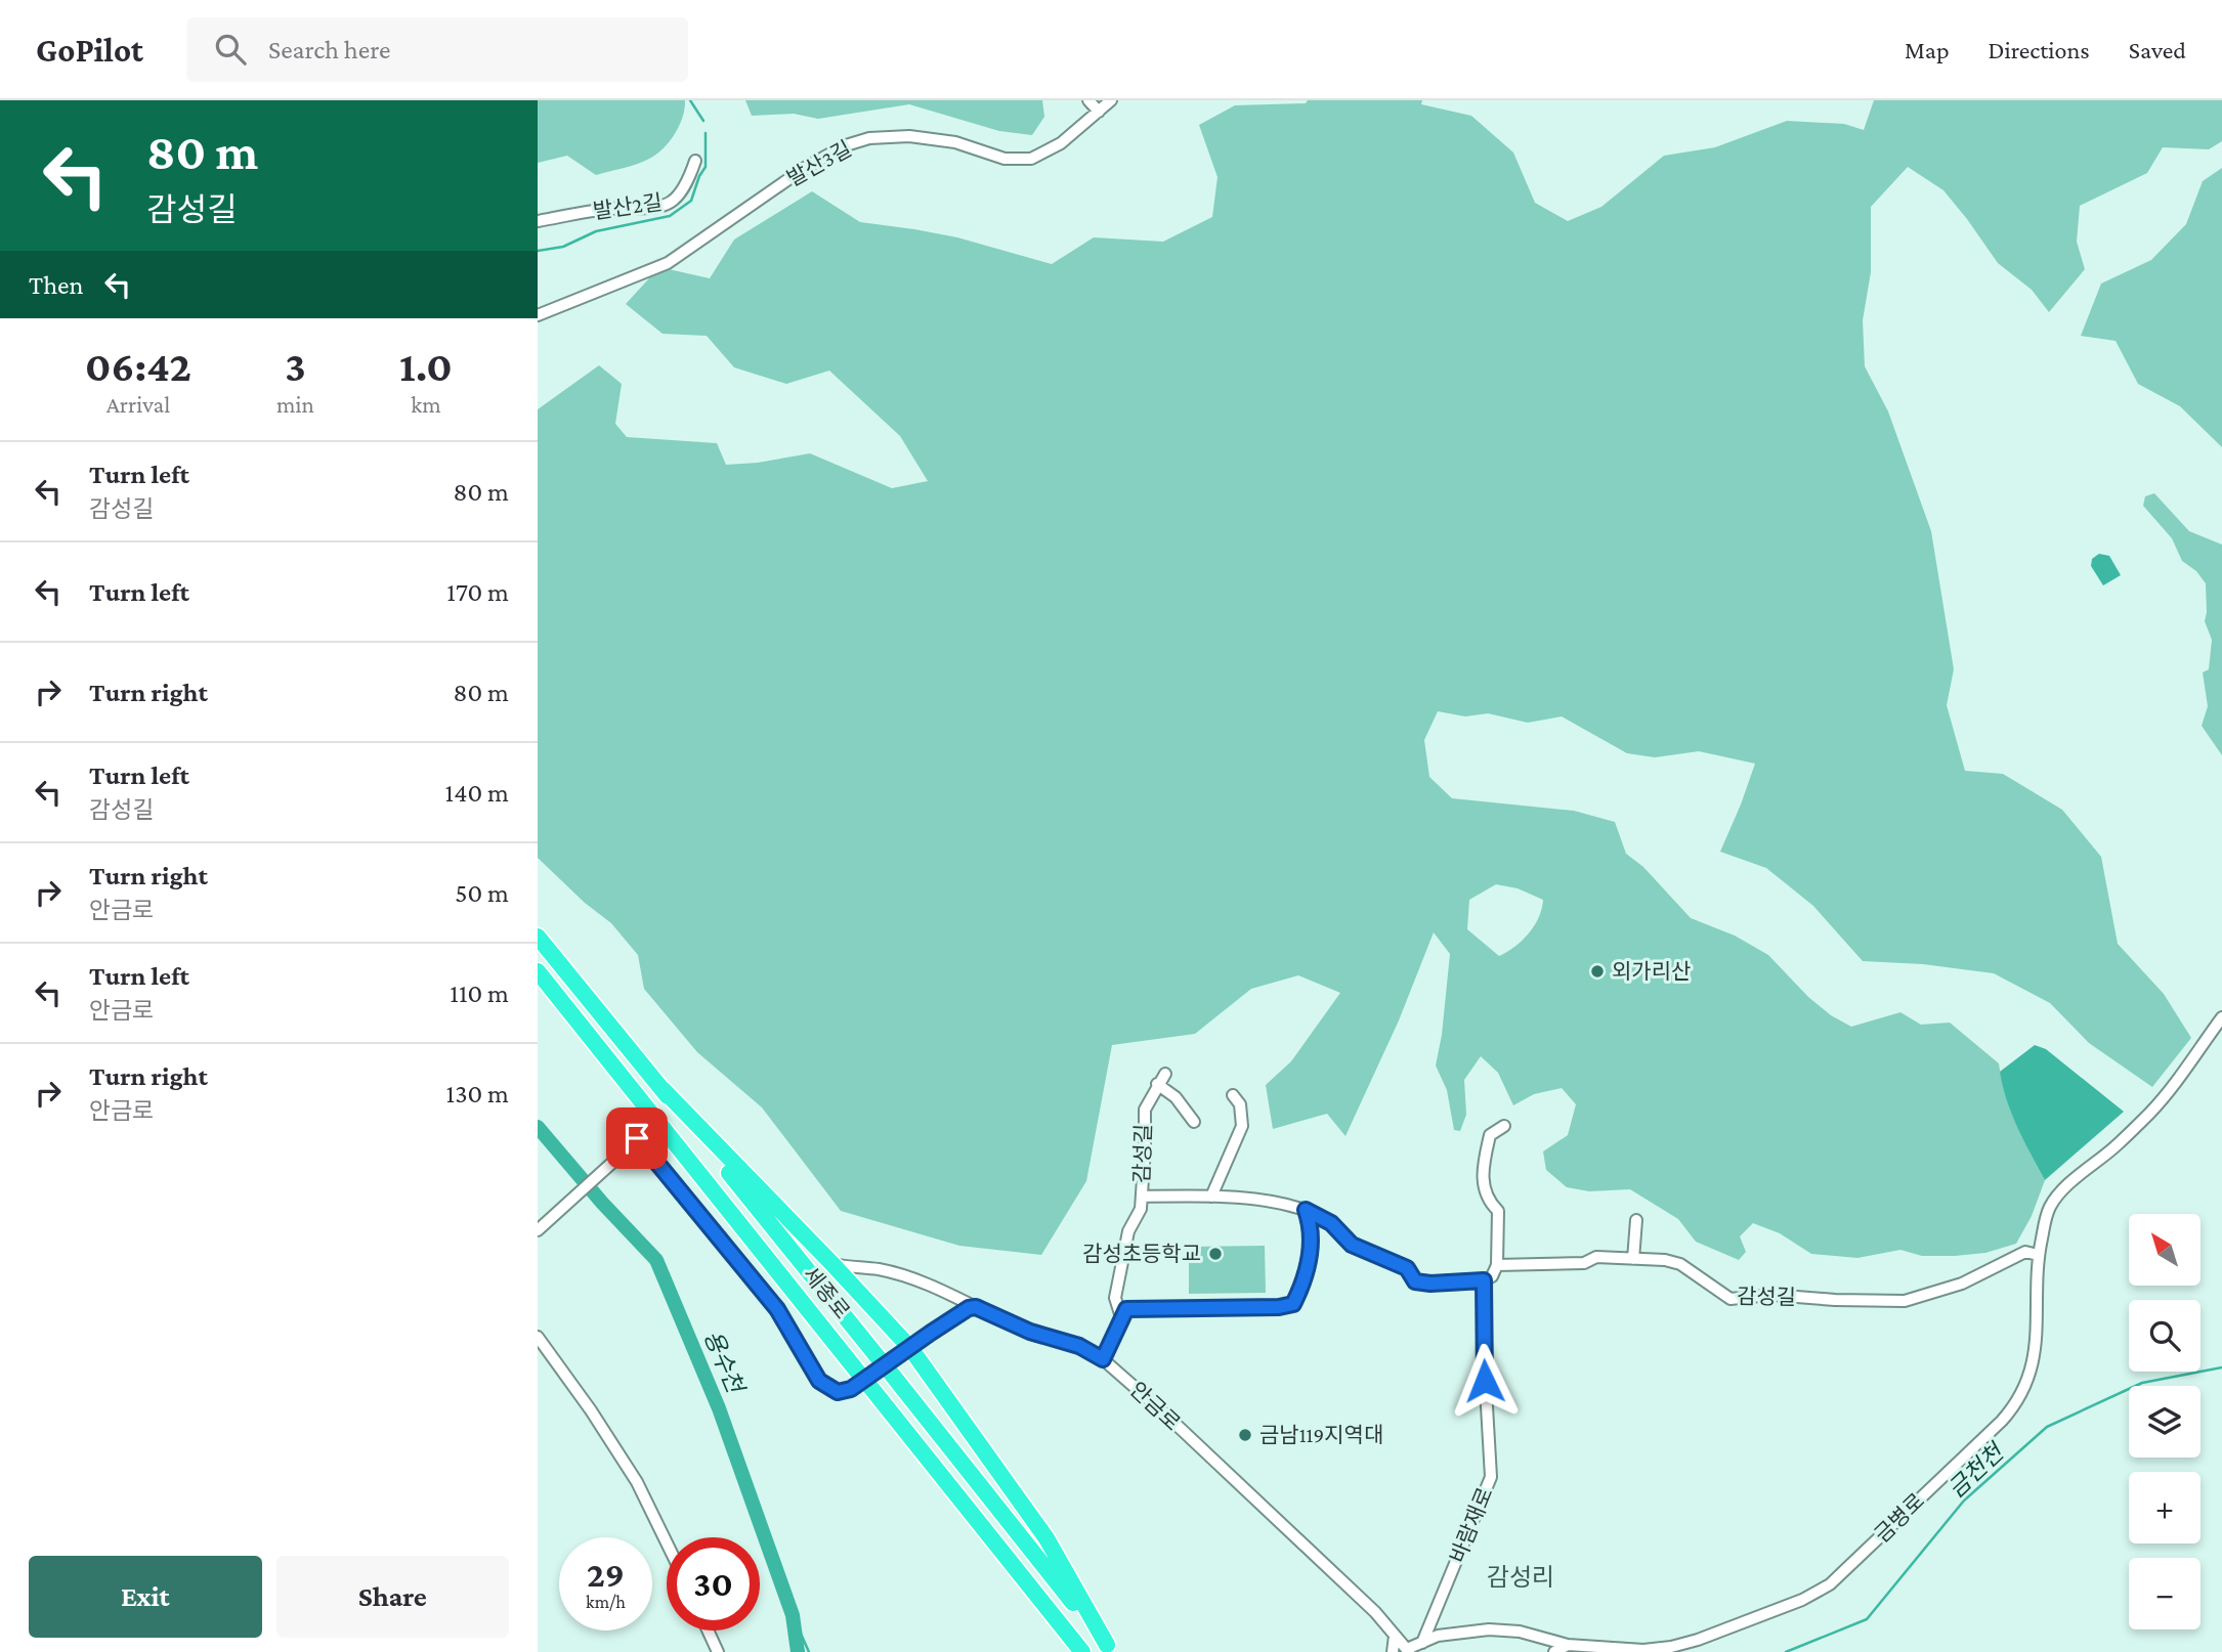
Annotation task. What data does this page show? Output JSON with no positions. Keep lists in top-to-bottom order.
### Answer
{
  "streets": {
    "highway": ["세종로"],
    "street": [
      "발산3길",
      "발산2길",
      "감성길",
      "안금로",
      "금병로",
      "바람재로"
    ]
  },
  "crossings": [
    ["감성길", "금병로"],
    ["감성길", "바람재로"],
    ["안금로", "금병로"],
    ["금병로", "바람재로"]
  ],
  "districts": ["감성리"],
  "water": ["용수천", "금천천"],
  "places": ["외가리산", "감성초등학교", "금남119지역대"],
  "north": "top left",
  "page": {
    "header": "GoPilot",
    "search": "Search here",
    "nav": ["Map", "Directions", "Saved"],
    "turn": ["80 m", "감성길"],
    "then": "Then",
    "eta": [
      "06:42",
      "Arrival",
      "3",
      "min",
      "1.0",
      "km"
    ],
    "list": [
      {
        "name": "Turn left",
        "note": "감성길",
        "value": "80 m"
      },
      {
        "name": "Turn left",
        "value": "170 m"
      },
      {
        "name": "Turn right",
        "value": "80 m"
      },
      {
        "name": "Turn left",
        "note": "감성길",
        "value": "140 m"
      },
      {
        "name": "Turn right",
        "note": "안금로",
        "value": "50 m"
      },
      {
        "name": "Turn left",
        "note": "안금로",
        "value": "110 m"
      },
      {
        "name": "Turn right",
        "note": "안금로",
        "value": "130 m"
      }
    ],
    "map_buttons": ["+", "−"],
    "speed": "29 km/h",
    "limit": "30",
    "buttons": ["Exit", "Share"]
  }
}
